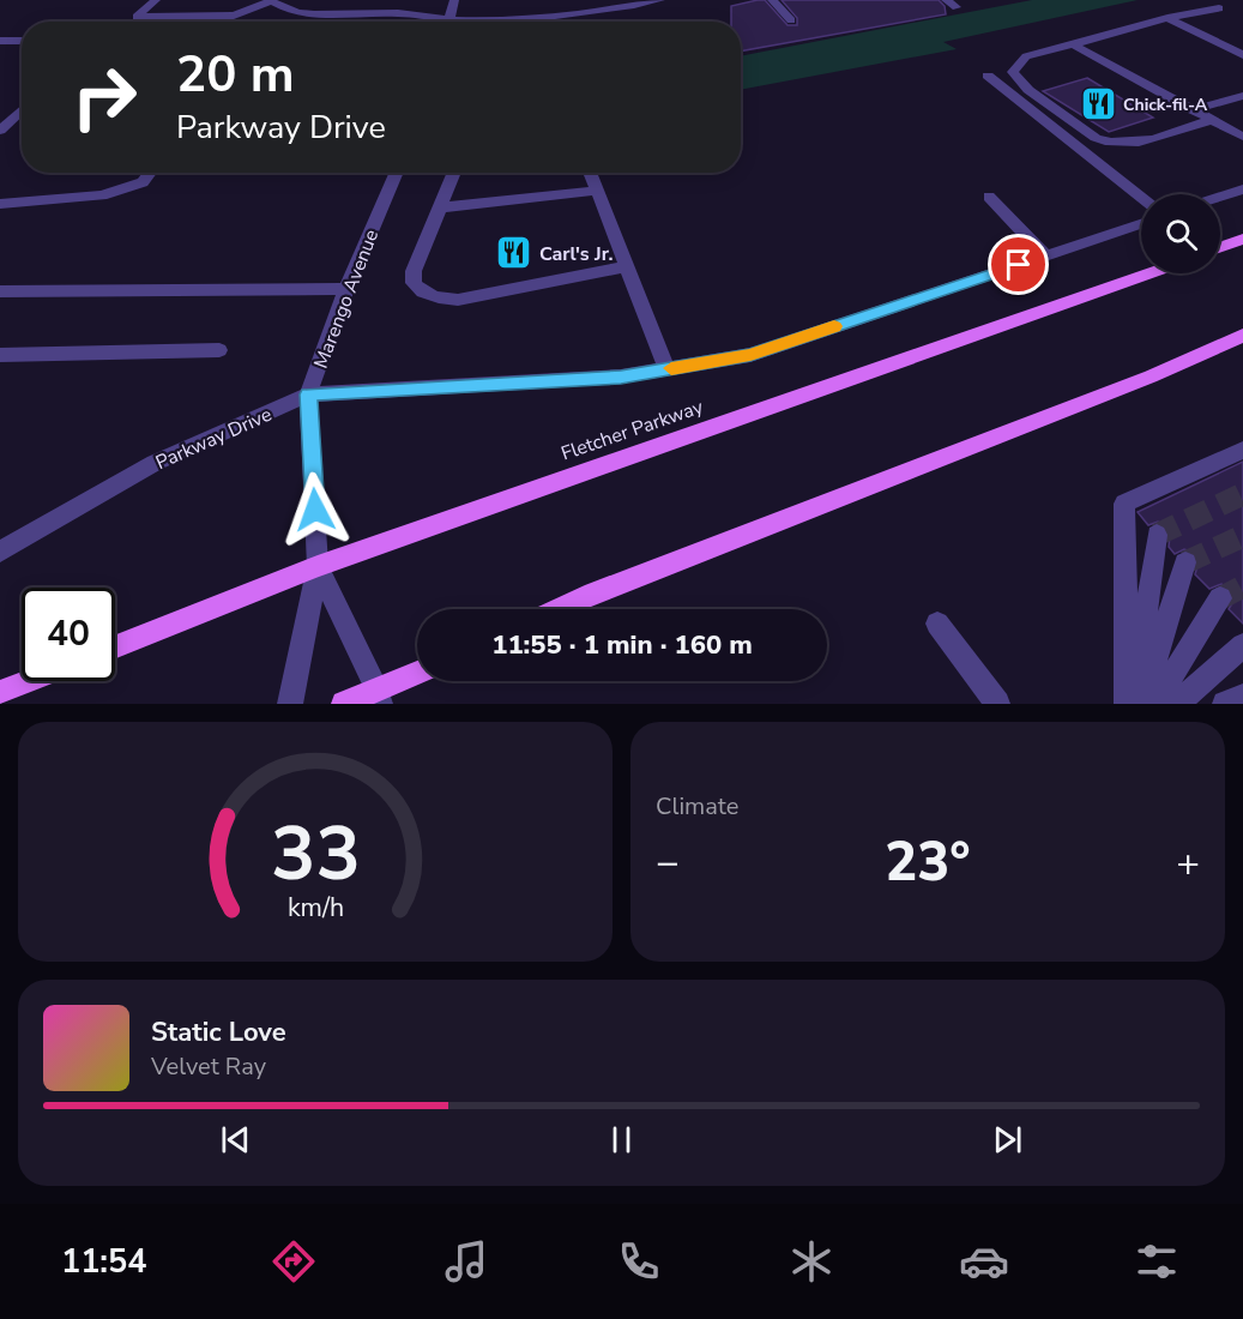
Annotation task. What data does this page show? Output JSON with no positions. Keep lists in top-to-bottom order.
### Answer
{
  "streets": {
    "main road": ["Fletcher Parkway"],
    "street": ["Marengo Avenue", "Parkway Drive"]
  },
  "crossings": [
    ["Marengo Avenue", "Fletcher Parkway"],
    ["Marengo Avenue", "Parkway Drive"]
  ],
  "places": {
    "restaurant": ["Chick-fil-A", "Carl's Jr."]
  },
  "page": {
    "turn": ["20 m", "Parkway Drive"],
    "limit": "40",
    "trip": "11:55 · 1 min · 160 m",
    "tile": "Climate",
    "heat": ["−", "23°", "+"],
    "song": ["Static Love", "Velvet Ray"],
    "tabs": "11:54",
    "gauge": ["33", "km/h"]
  }
}
